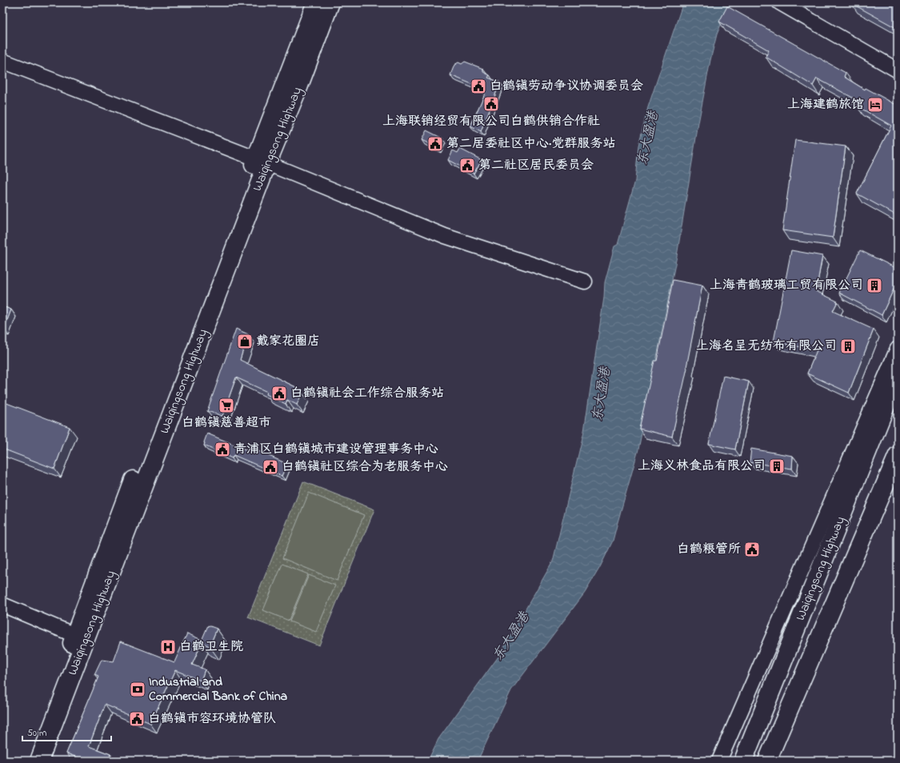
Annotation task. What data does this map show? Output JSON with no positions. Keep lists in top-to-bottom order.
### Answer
{
  "streets": {
    "main road": ["Waiqingsong Highway"]
  },
  "water": ["东大盈港"],
  "places": {
    "public building": [
      "白鹤镇劳动争议协调委员会",
      "上海联销经贸有限公司白鹤供销合作社",
      "第二居委社区中心·党群服务站",
      "第二社区居民委员会",
      "白鹤镇社会工作综合服务站",
      "青浦区白鹤镇城市建设管理事务中心",
      "白鹤镇社区综合为老服务中心",
      "白鹤粮管所",
      "白鹤镇市容环境协管队"
    ],
    "hotel": ["上海建鹤旅馆"],
    "building": ["上海青鹤玻璃工贸有限公司", "上海名呈无纺布有限公司", "上海义林食品有限公司"],
    "shop": ["戴家花圈店"],
    "supermarket": ["白鹤镇慈善超市"],
    "hospital": ["白鹤卫生院"],
    "bank": ["Industrial and Commercial Bank of China"]
  },
  "scale_bar": "50 m"
}
